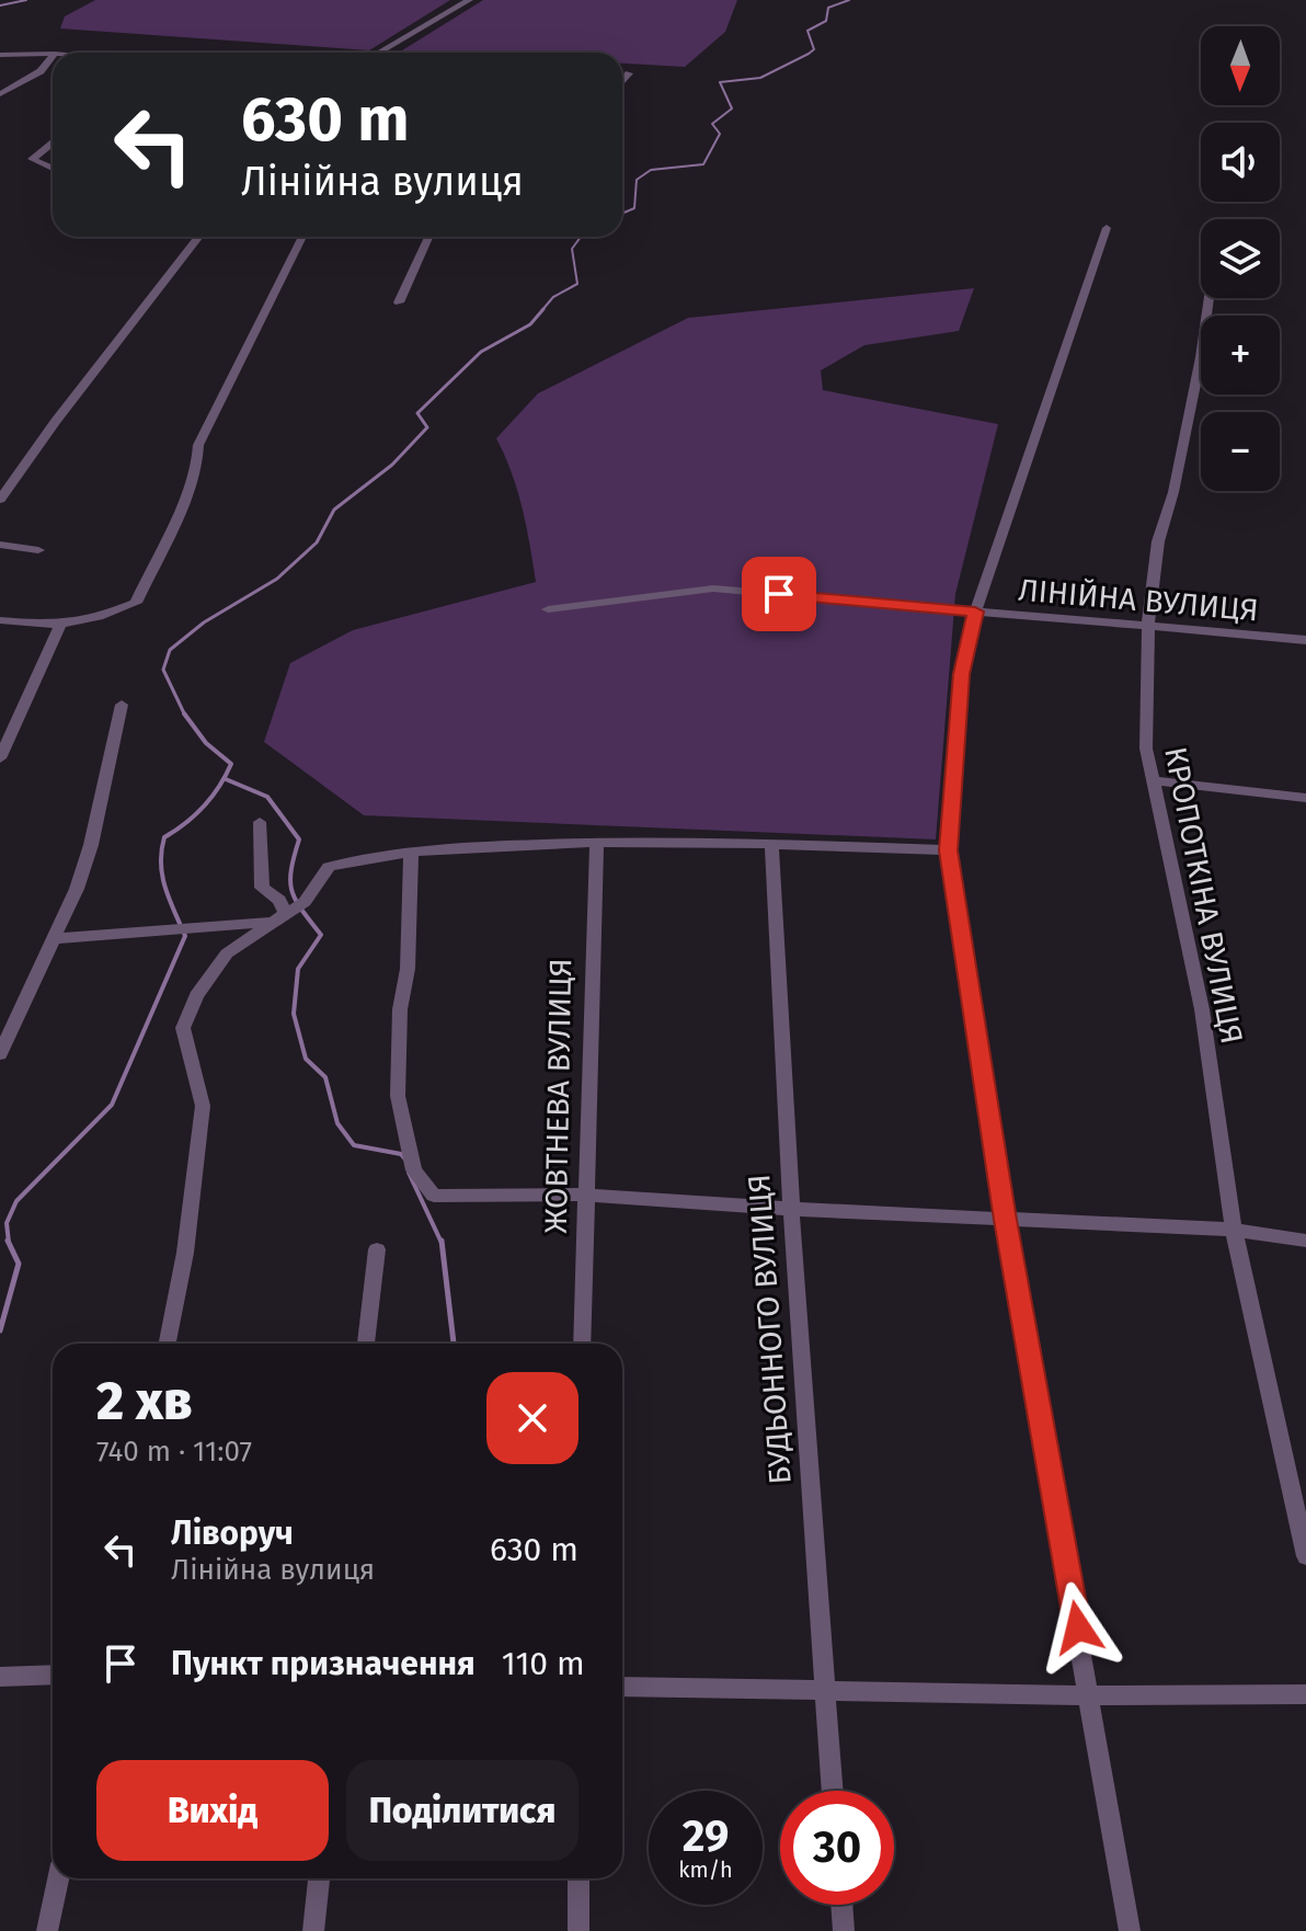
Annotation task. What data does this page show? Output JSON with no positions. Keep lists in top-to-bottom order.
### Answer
{
  "streets": {
    "street": [
      "ЛІНІЙНА ВУЛИЦЯ",
      "КРОПОТКІНА ВУЛИЦЯ",
      "ЖОВТНЕВА ВУЛИЦЯ",
      "БУДЬОННОГО ВУЛИЦЯ"
    ]
  },
  "crossings": [
    ["ЛІНІЙНА ВУЛИЦЯ", "КРОПОТКІНА ВУЛИЦЯ"]
  ],
  "north": "bottom",
  "page": {
    "map_buttons": ["+", "−"],
    "turn": ["630 m", "Лінійна вулиця"],
    "heading": ["2 хв", "740 m · 11:07"],
    "list": [
      {
        "name": "Ліворуч",
        "note": "Лінійна вулиця",
        "value": "630 m"
      },
      {
        "name": "Пункт призначення",
        "value": "110 m"
      }
    ],
    "buttons": ["Вихід", "Поділитися"],
    "speed": "29 km/h",
    "limit": "30"
  }
}
